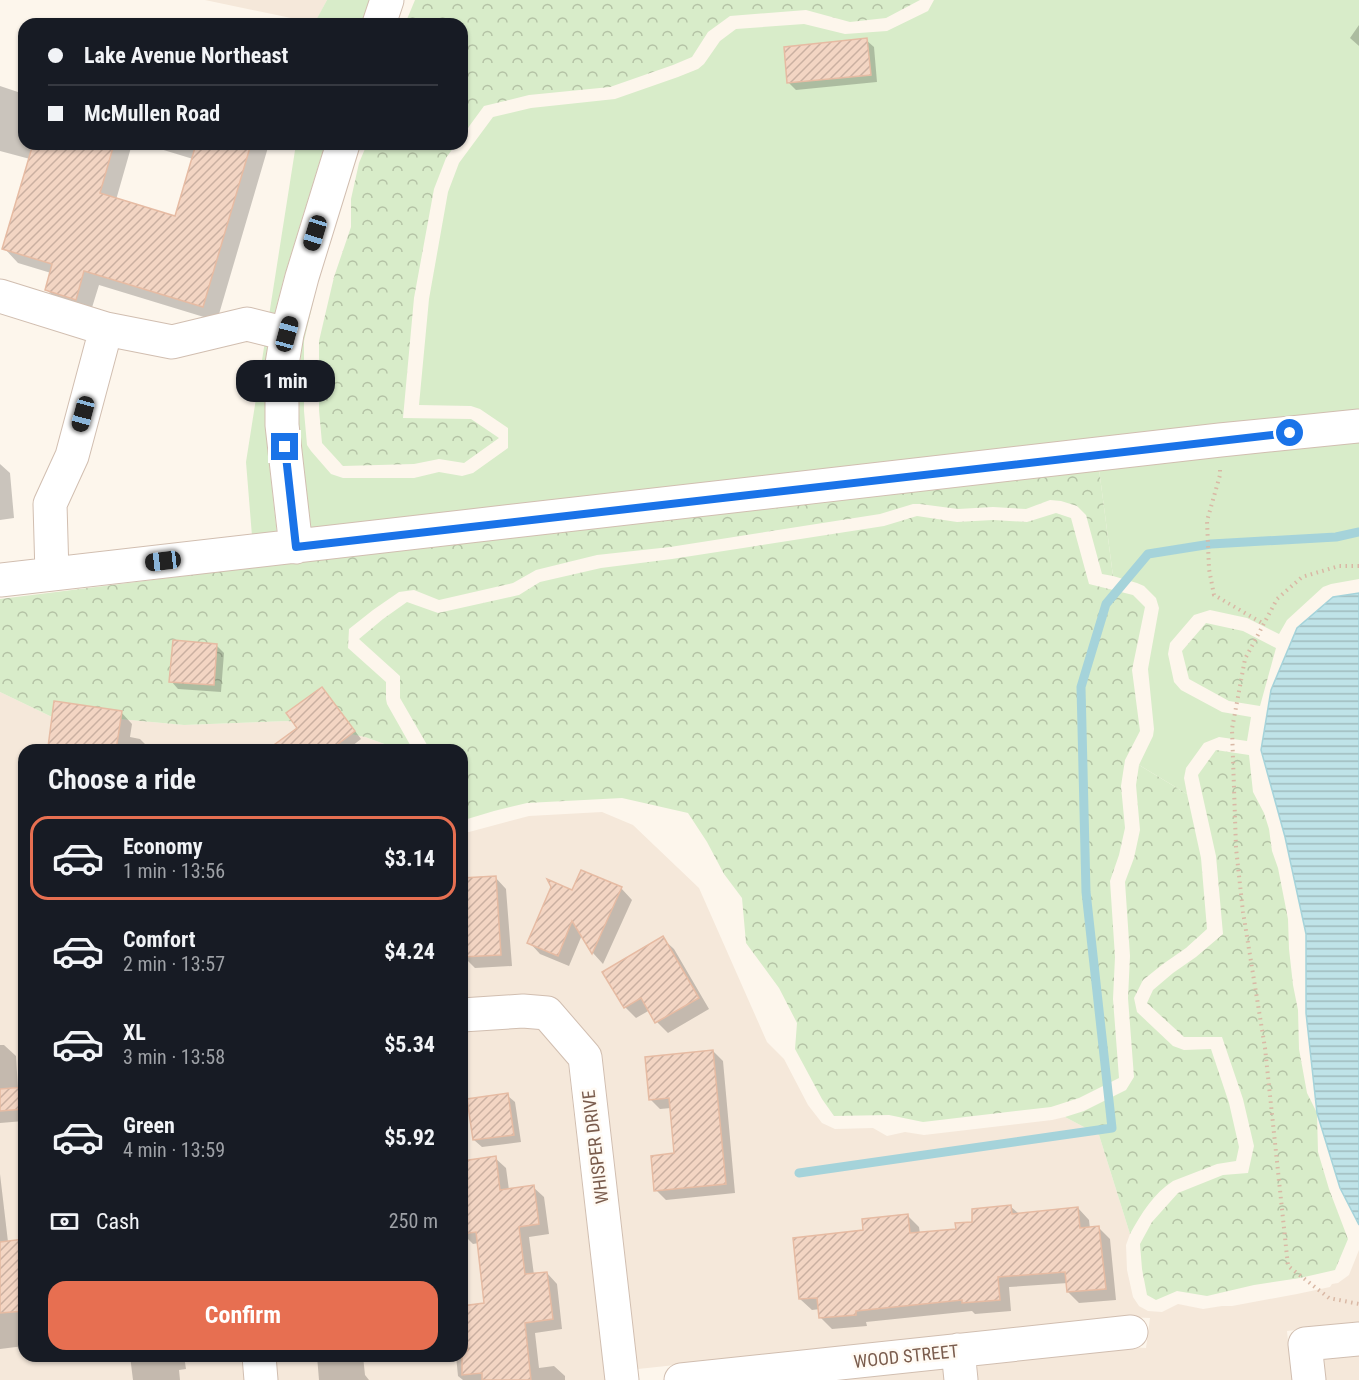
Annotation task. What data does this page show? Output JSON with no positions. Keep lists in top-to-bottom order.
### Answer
{
  "streets": {
    "street": ["WHISPER DRIVE", "WOOD STREET"]
  },
  "page": {
    "banner": ["Lake Avenue Northeast", "McMullen Road"],
    "bubble": "1 min",
    "heading": "Choose a ride",
    "list": [
      {
        "name": "Economy",
        "note": "1 min · 13:56",
        "value": "$3.14"
      },
      {
        "name": "Comfort",
        "note": "2 min · 13:57",
        "value": "$4.24"
      },
      {
        "name": "XL",
        "note": "3 min · 13:58",
        "value": "$5.34"
      },
      {
        "name": "Green",
        "note": "4 min · 13:59",
        "value": "$5.92"
      }
    ],
    "pay": ["Cash", "250 m"],
    "buttons": "Confirm"
  }
}
